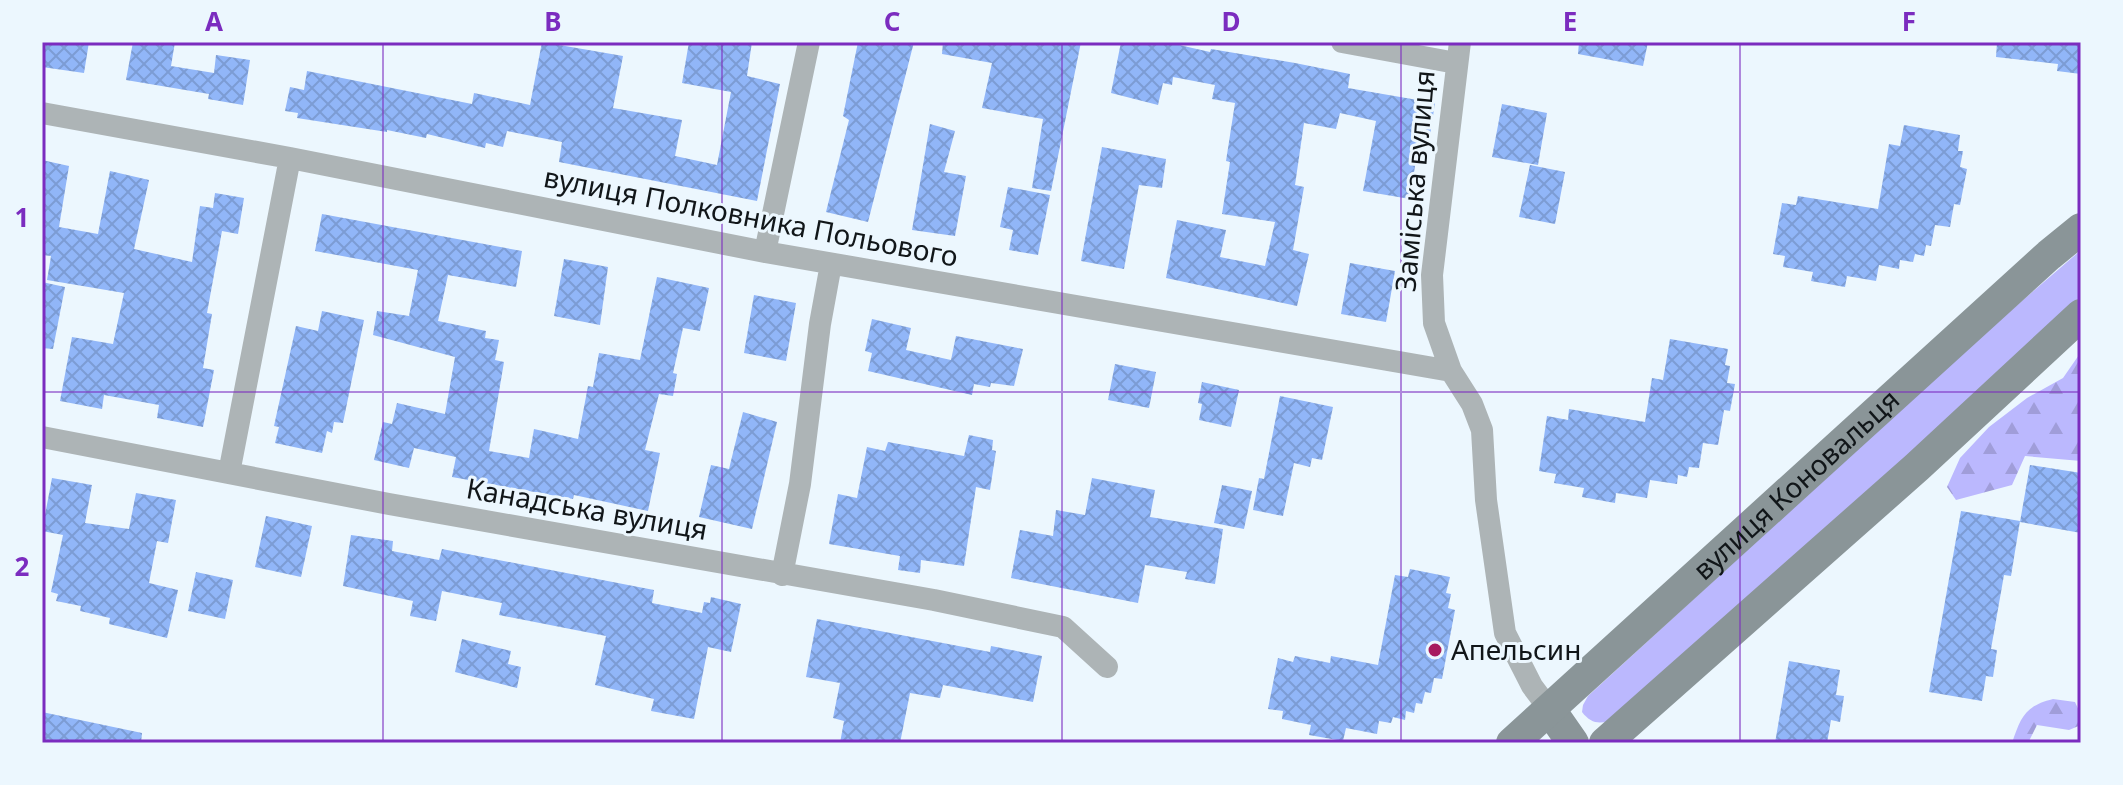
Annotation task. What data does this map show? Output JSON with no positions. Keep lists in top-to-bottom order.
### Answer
{
  "streets": {
    "main road": ["вулиця Коновальця"],
    "street": ["Заміська вулиця", "вулиця Полковника Польового", "Канадська вулиця"]
  },
  "crossings": [
    ["Заміська вулиця", "вулиця Полковника Польового"],
    ["Заміська вулиця", "вулиця Коновальця"]
  ],
  "places": ["Апельсин"],
  "grid": {
    "columns": [
      "A",
      "B",
      "C",
      "D",
      "E",
      "F"
    ],
    "rows": ["1", "2"]
  }
}
